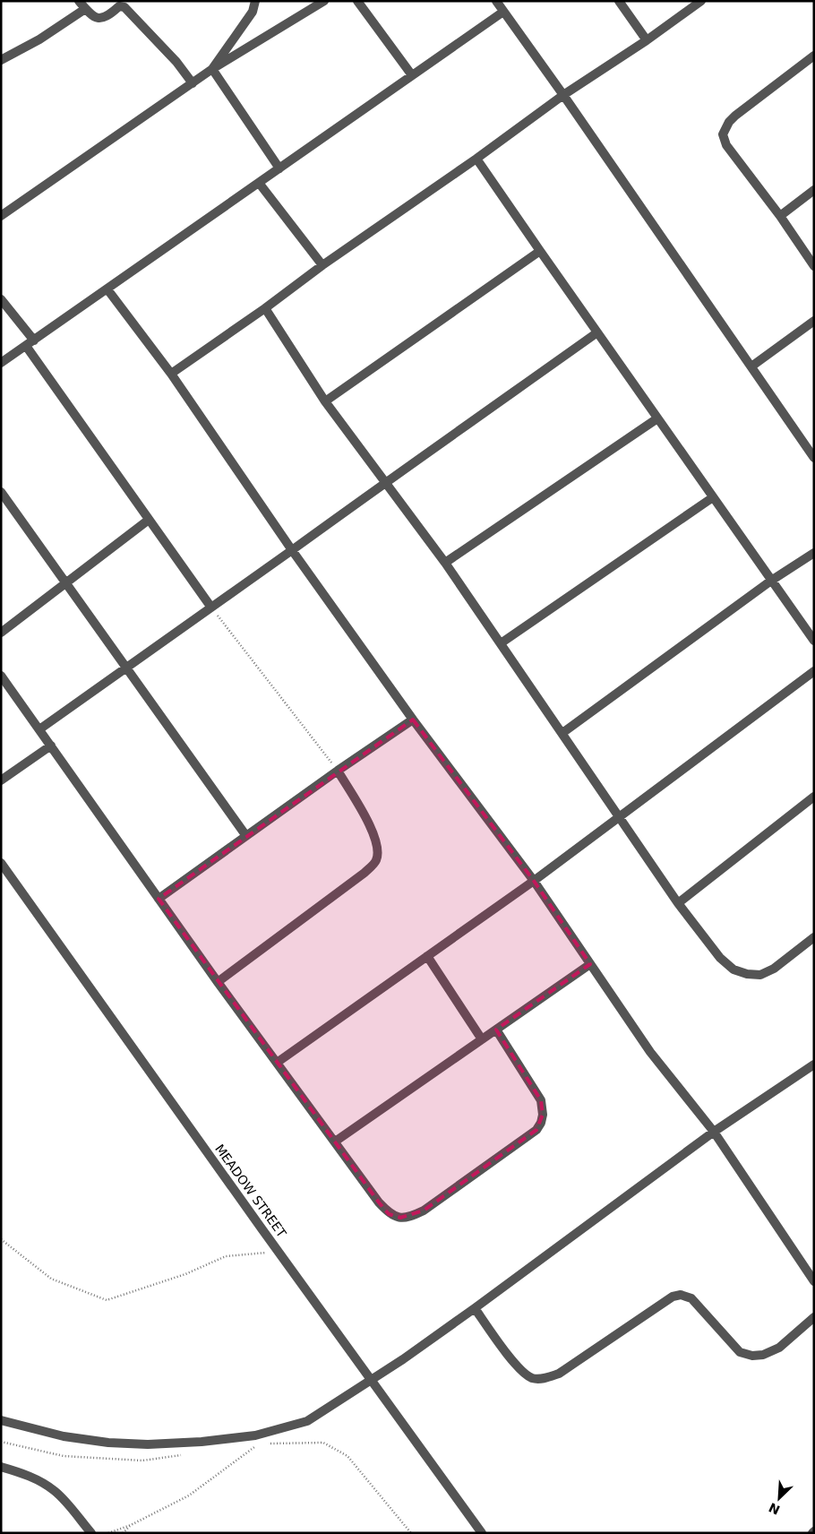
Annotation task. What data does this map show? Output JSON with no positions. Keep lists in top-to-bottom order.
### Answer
{
  "streets": {
    "street": ["MEADOW STREET"]
  },
  "north": "bottom left"
}
